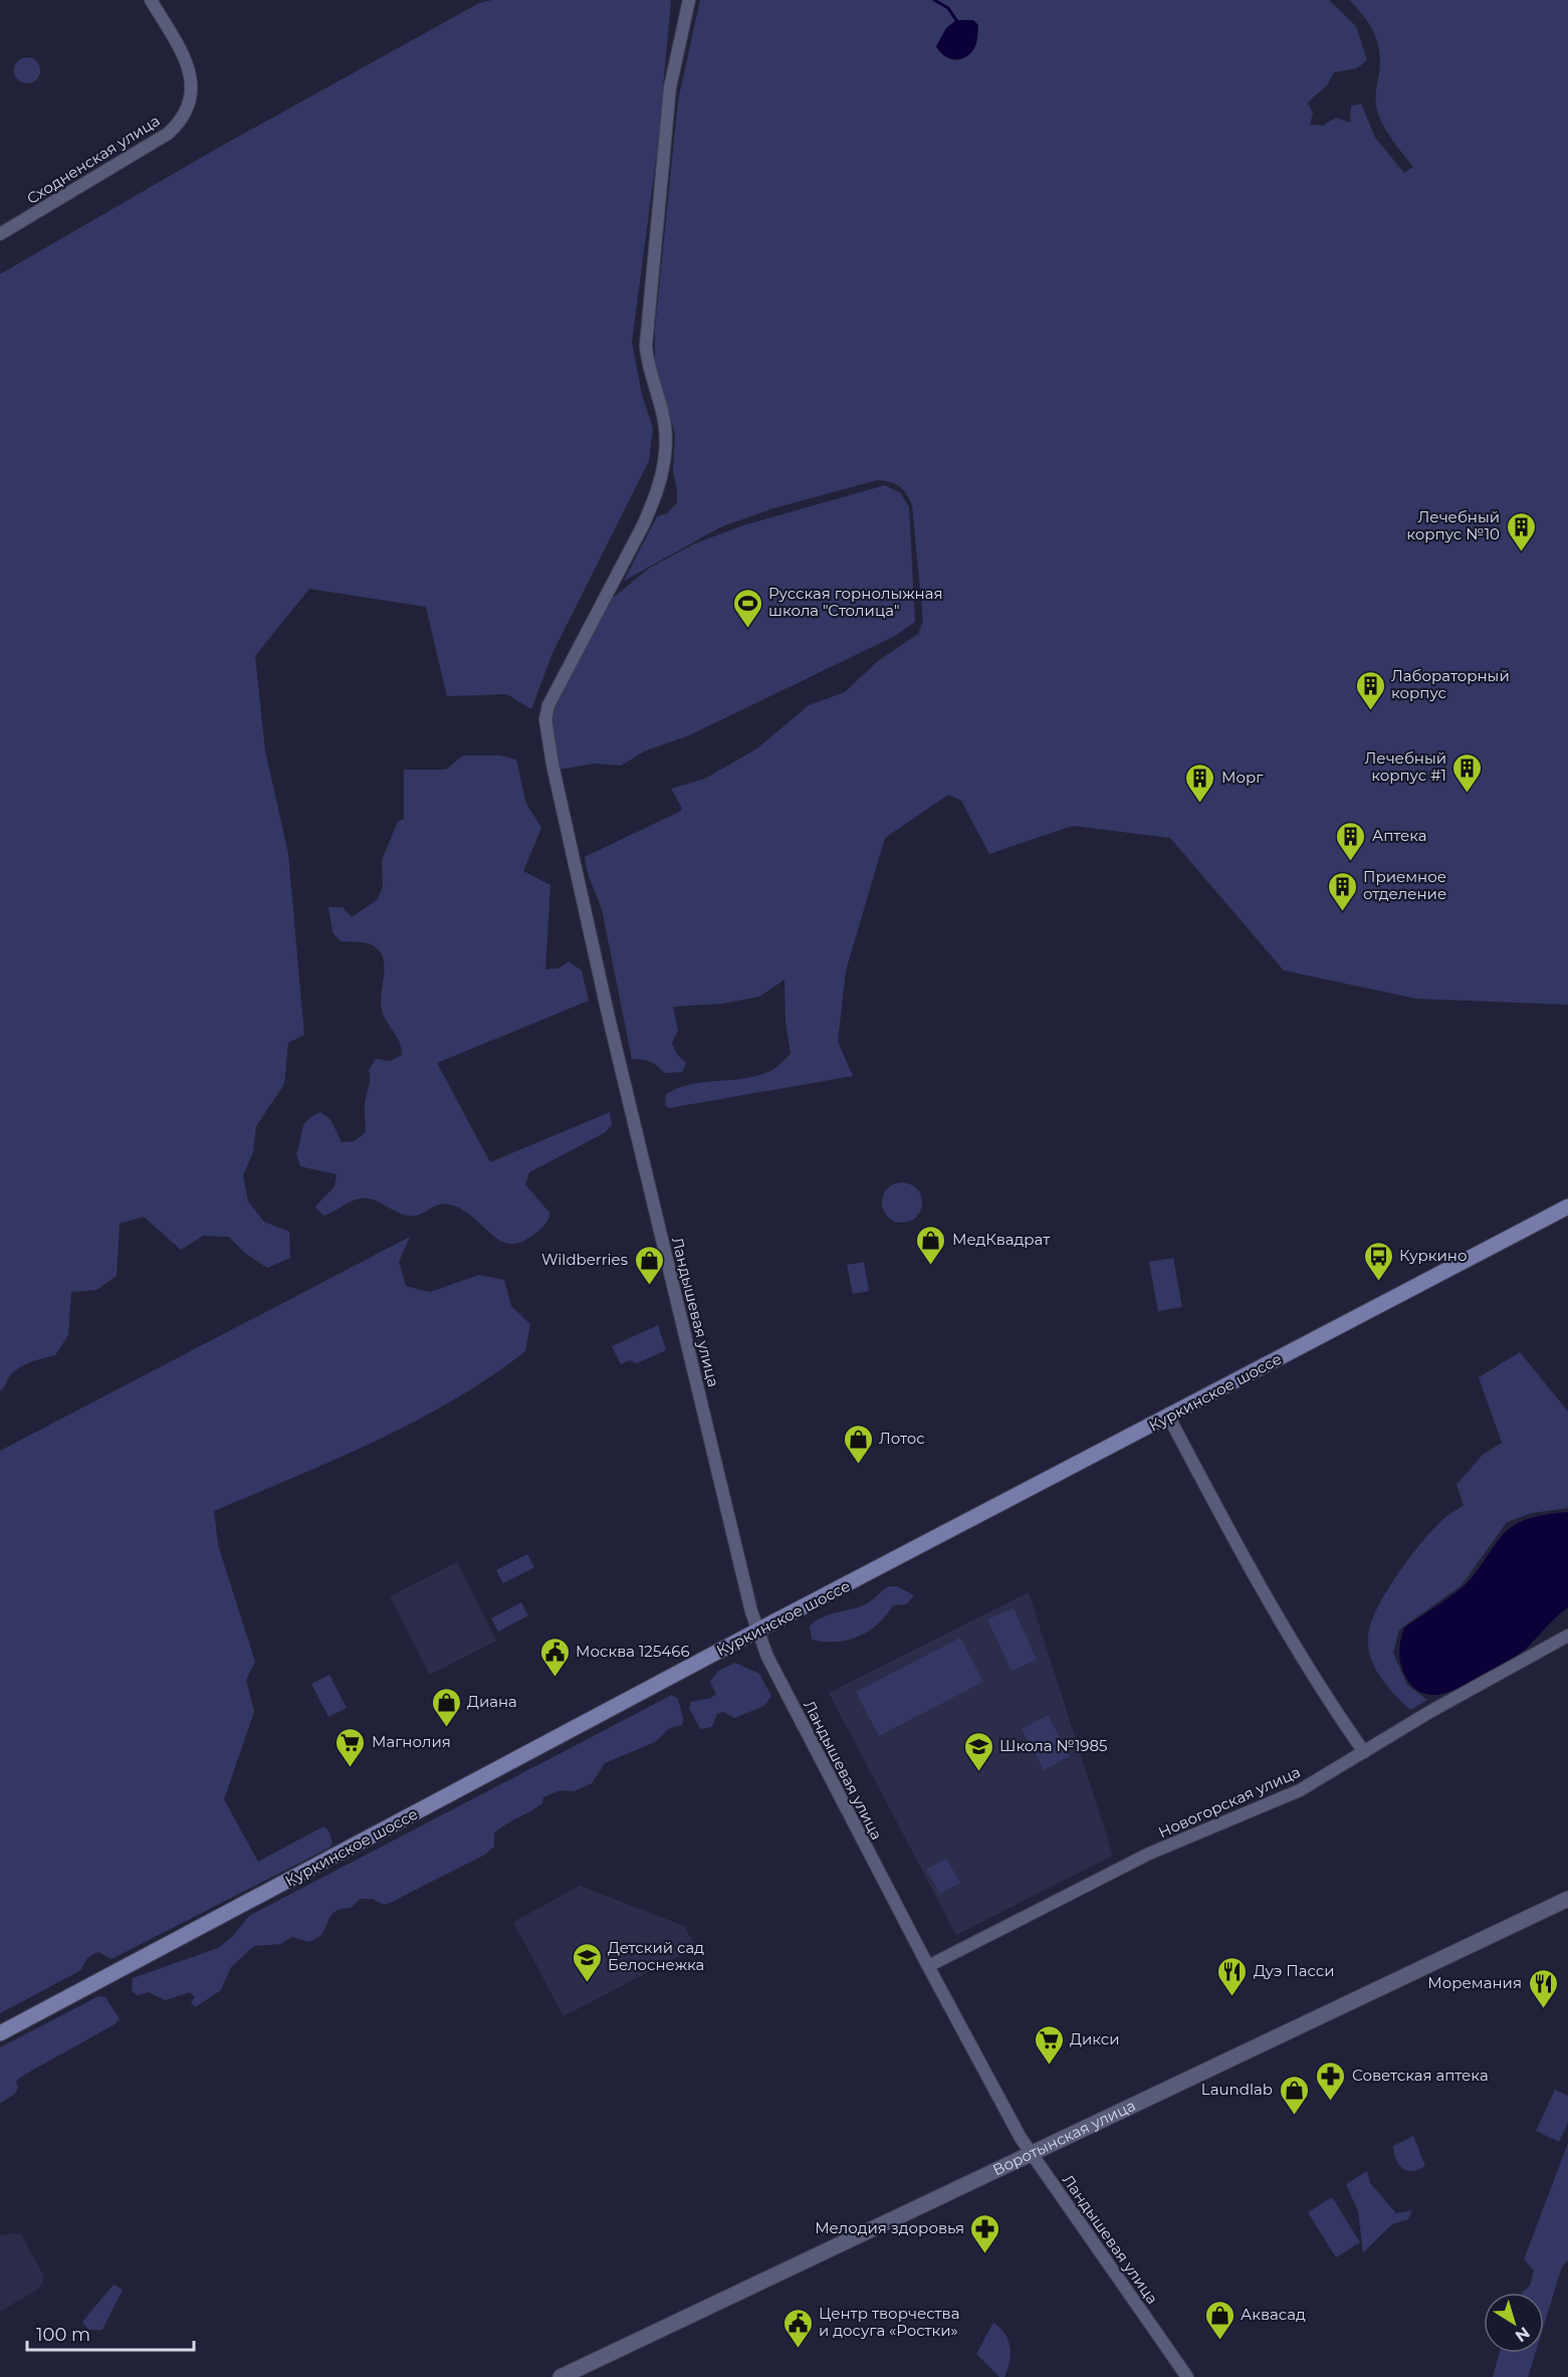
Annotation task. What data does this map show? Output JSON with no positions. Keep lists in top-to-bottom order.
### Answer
{
  "streets": {
    "main road": ["Куркинское шоссе"],
    "street": [
      "Сходненская улица",
      "Ландышевая улица",
      "Новогорская улица",
      "Воротынская улица"
    ]
  },
  "crossings": [
    ["Ландышевая улица", "Куркинское шоссе"],
    ["Ландышевая улица", "Новогорская улица"],
    ["Ландышевая улица", "Воротынская улица"]
  ],
  "places": {
    "building": [
      "Лечебный корпус №10",
      "Лабораторный корпус",
      "Лечебный корпус #1",
      "Морг",
      "Аптека",
      "Приемное отделение"
    ],
    "sports": ["Русская горнолыжная школа \"Столица\""],
    "shop": [
      "МедКвадрат",
      "Wildberries",
      "Лотос",
      "Диана",
      "Laundlab",
      "Аквасад"
    ],
    "bus stop": ["Куркино"],
    "public building": ["Москва 125466", "Центр творчества и досуга «Ростки»"],
    "supermarket": ["Магнолия", "Дикси"],
    "school or university": ["Школа №1985", "Детский сад Белоснежка"],
    "restaurant": ["Дуэ Пасси", "Моремания"],
    "pharmacy": ["Советская аптека", "Мелодия здоровья"]
  },
  "scale_bar": "100 m",
  "north": "bottom right"
}
